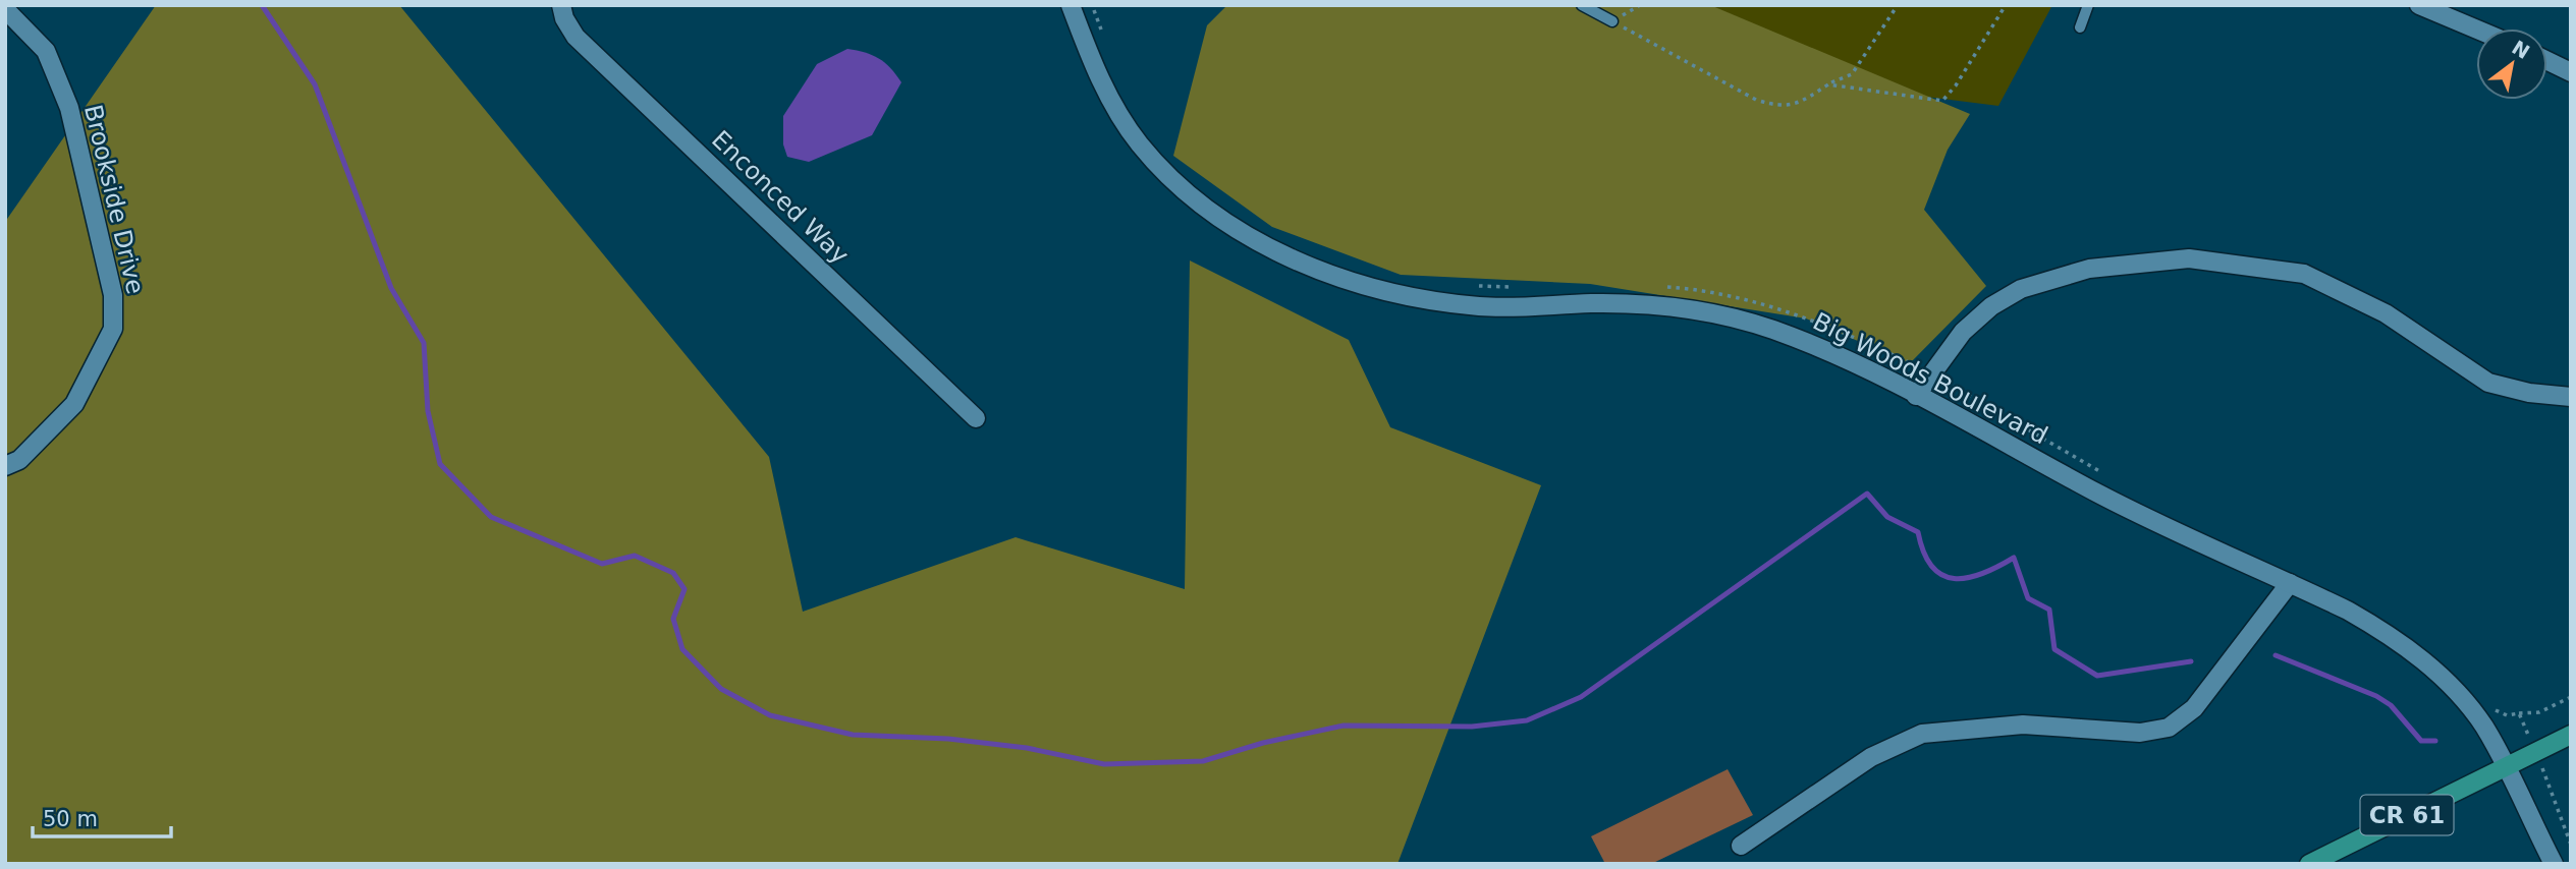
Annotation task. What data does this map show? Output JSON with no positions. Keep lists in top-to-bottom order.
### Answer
{
  "streets": {
    "main road": ["CR 61"],
    "street": ["Enconced Way", "Brookside Drive", "Big Woods Boulevard"]
  },
  "crossings": [
    ["Big Woods Boulevard", "CR 61"]
  ],
  "scale_bar": "50 m",
  "north": "top right"
}
